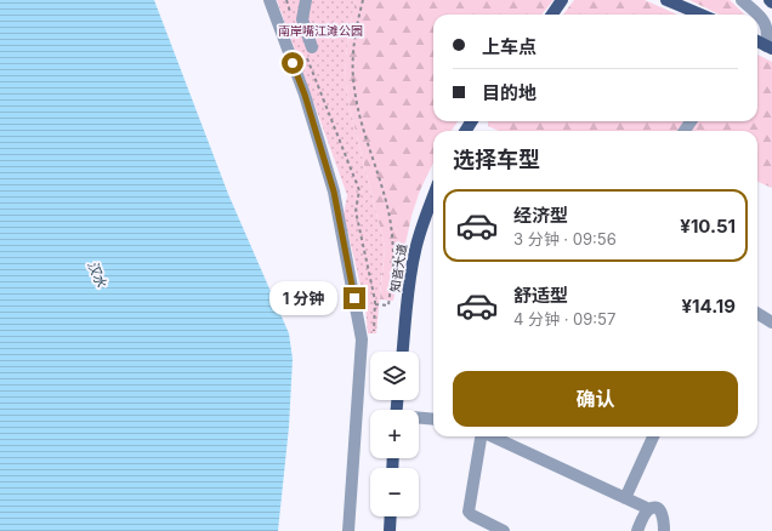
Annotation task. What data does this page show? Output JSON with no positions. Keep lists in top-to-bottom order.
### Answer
{
  "streets": {
    "main road": ["知音大道"]
  },
  "water": ["汉水"],
  "parks": ["南岸嘴江滩公园"],
  "page": {
    "banner": ["上车点", "目的地"],
    "heading": "选择车型",
    "list": [
      {
        "name": "经济型",
        "note": "3 分钟 · 09:56",
        "value": "¥10.51"
      },
      {
        "name": "舒适型",
        "note": "4 分钟 · 09:57",
        "value": "¥14.19"
      }
    ],
    "bubble": "1 分钟",
    "map_buttons": ["+", "−"],
    "buttons": "确认"
  }
}
